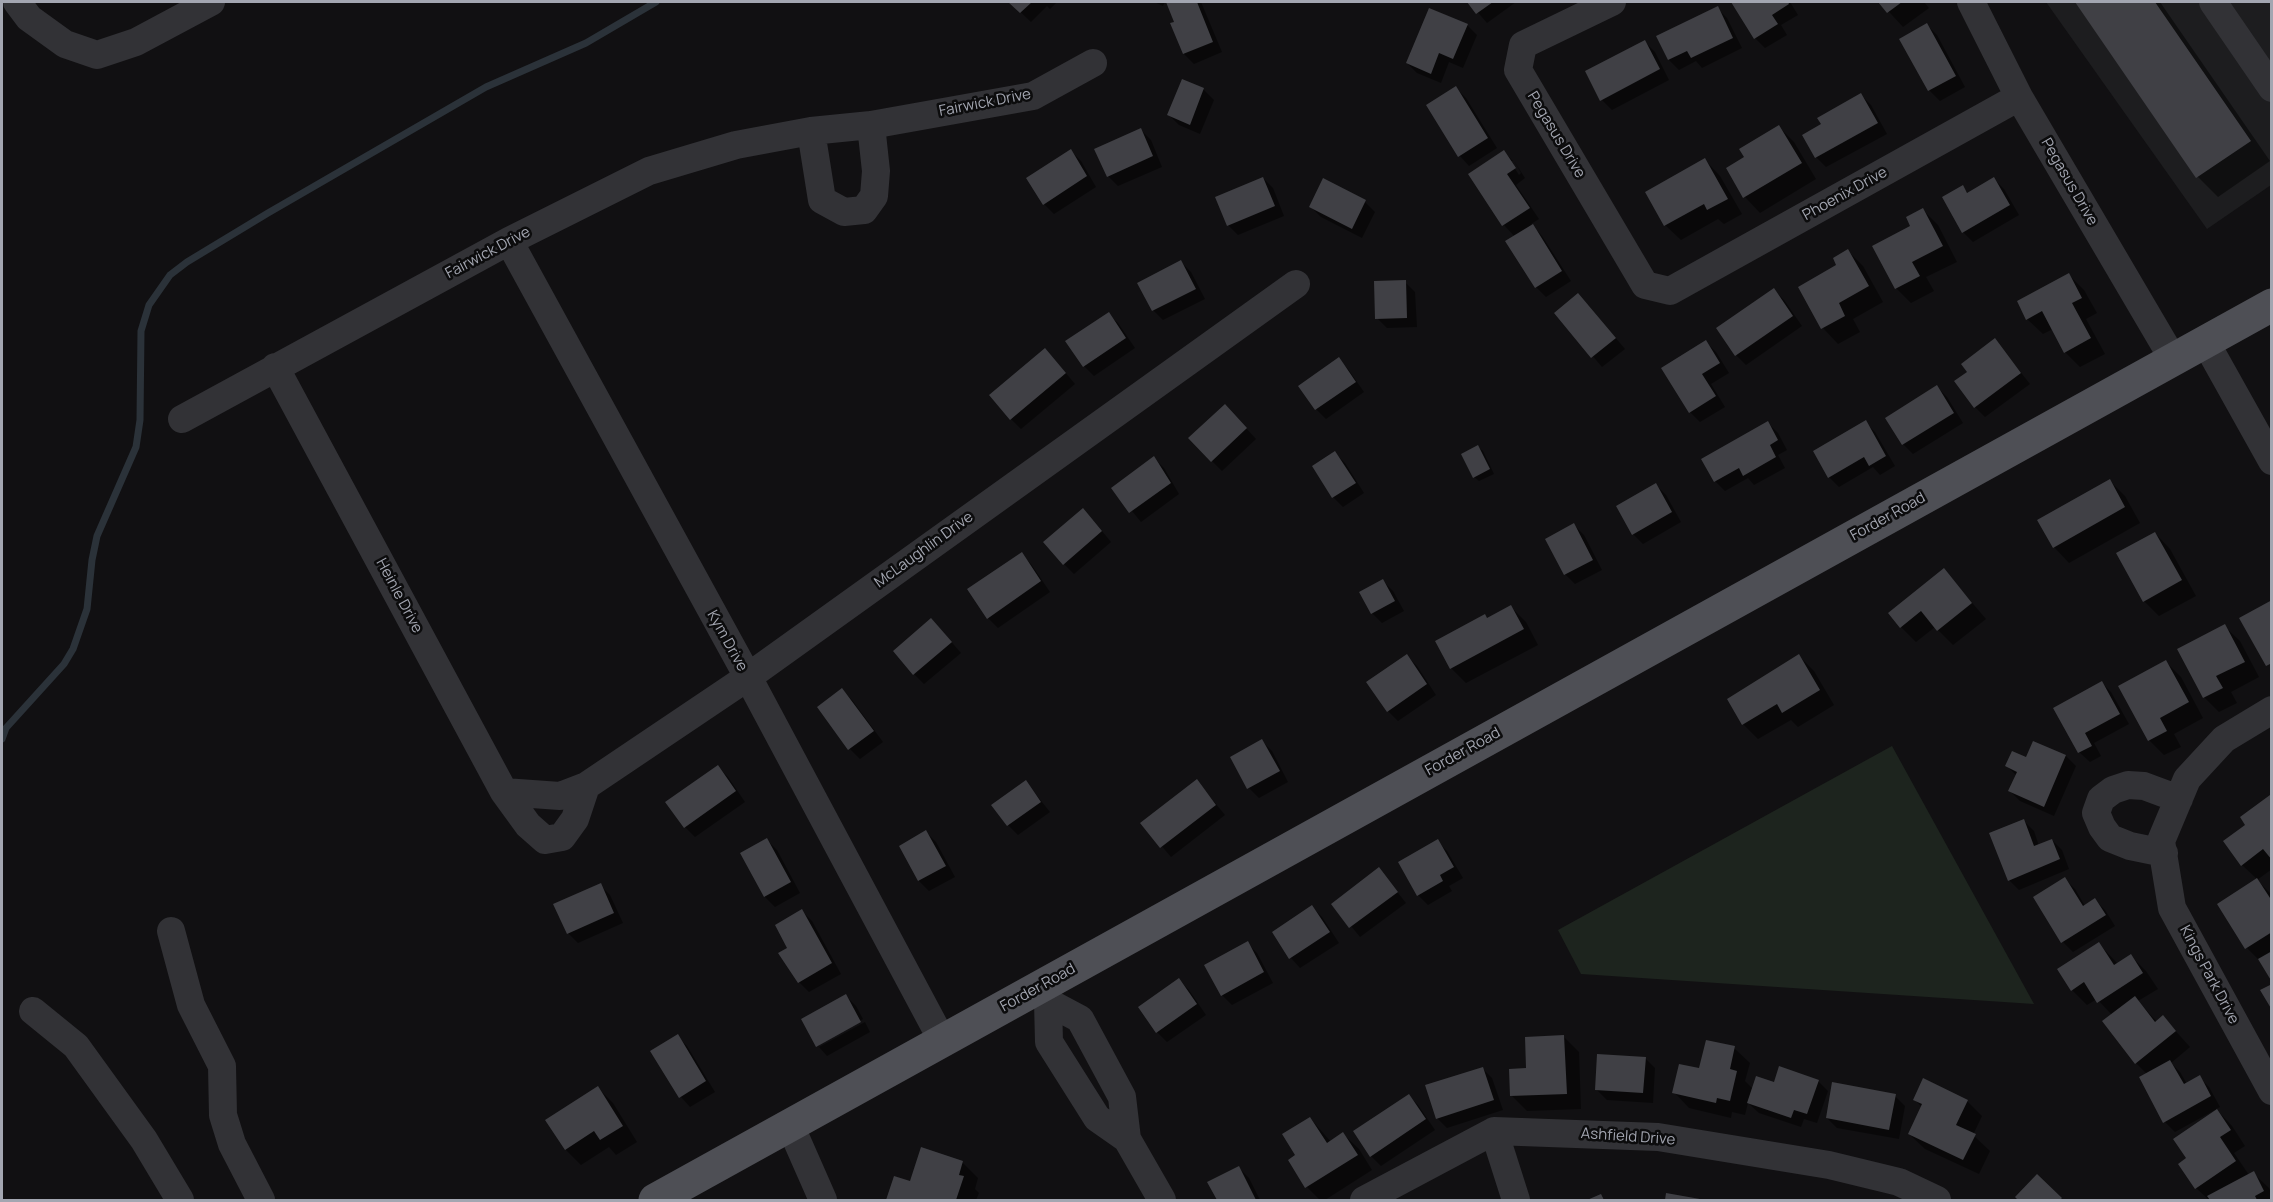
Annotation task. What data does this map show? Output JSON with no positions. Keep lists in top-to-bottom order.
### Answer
{
  "streets": {
    "main road": ["Forder Road"],
    "street": [
      "Fairwick Drive",
      "Pegasus Drive",
      "Phoenix Drive",
      "McLaughlin Drive",
      "Heinle Drive",
      "Kym Drive",
      "Kings Park Drive",
      "Ashfield Drive"
    ]
  },
  "crossings": [
    ["Fairwick Drive", "Heinle Drive"],
    ["Fairwick Drive", "Kym Drive"],
    ["Pegasus Drive", "Phoenix Drive"],
    ["Pegasus Drive", "Forder Road"],
    ["Forder Road", "Kym Drive"],
    ["McLaughlin Drive", "Heinle Drive"],
    ["McLaughlin Drive", "Kym Drive"]
  ]
}
